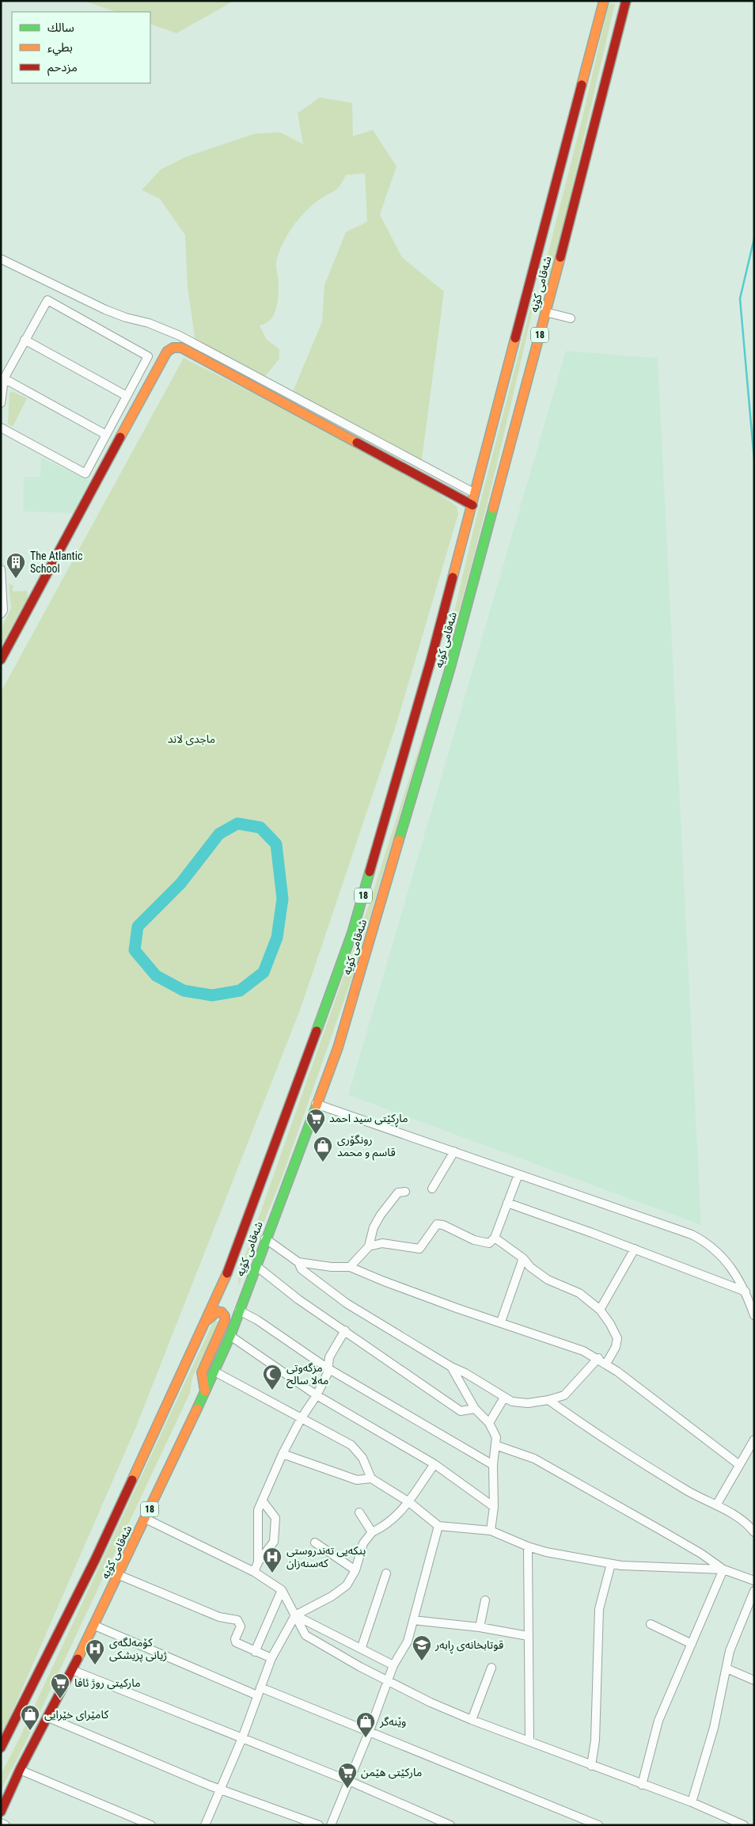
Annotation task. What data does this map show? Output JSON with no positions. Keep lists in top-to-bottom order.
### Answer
{
  "streets": {
    "main road": ["شەقامی کۆیە", "18"]
  },
  "parks": ["ماجدی لاند"],
  "places": {
    "building": ["The Atlantic School"],
    "supermarket": ["ماڕکێتی سید احمد", "ماركيتى روژ ئافا", "مارکێتی هێمن"],
    "shop": ["رونگۆری قاسم و محمد", "كامێرای خێرایی", "وێنەگر"],
    "mosque": ["مزگەوتی مەلا سالح"],
    "hospital": ["بنکەیی تەندروستی کەسنەزان", "کۆمەلگەی ژیانی پزیشکی"],
    "school or university": ["قوتابخانەی ڕابەر"]
  },
  "legend": ["سالك", "بطيء", "مزدحم"]
}
